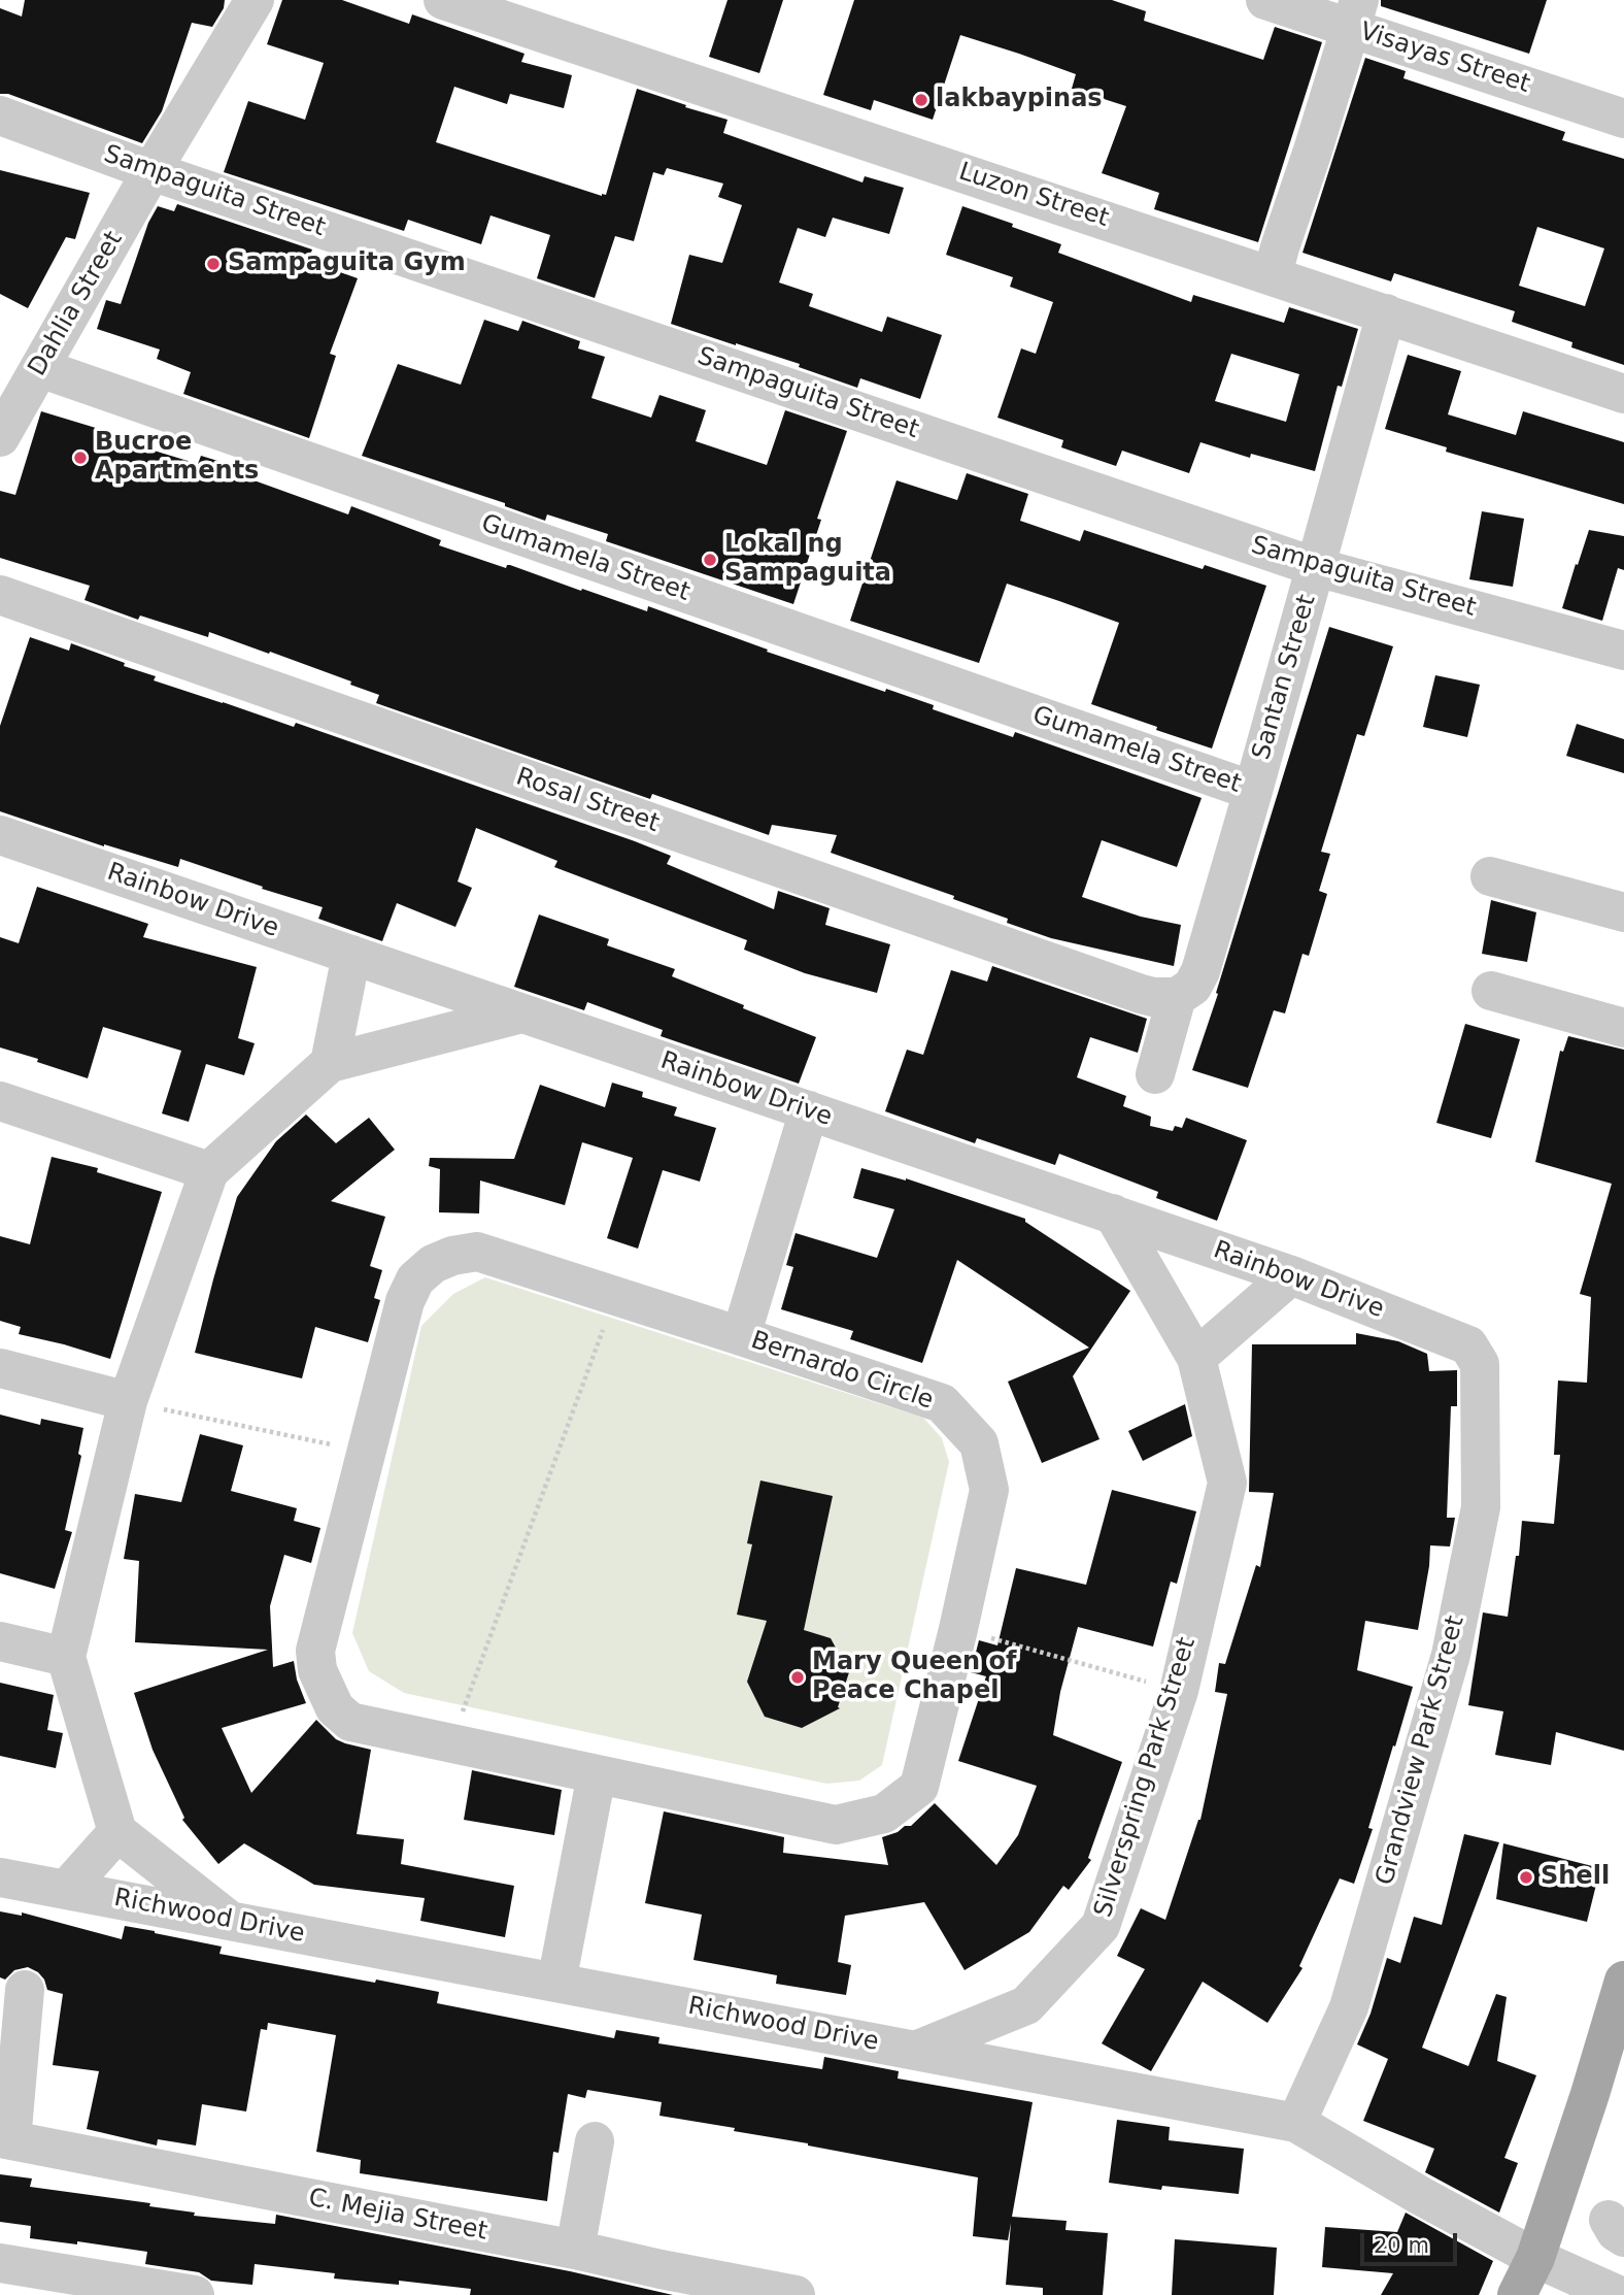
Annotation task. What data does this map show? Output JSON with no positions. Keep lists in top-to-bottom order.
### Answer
{
  "streets": {
    "street": [
      "Visayas Street",
      "Sampaguita Street",
      "Luzon Street",
      "Dahlia Street",
      "Gumamela Street",
      "Santan Street",
      "Rosal Street",
      "Rainbow Drive",
      "Bernardo Circle",
      "Grandview Park Street",
      "Silverspring Park Street",
      "Richwood Drive",
      "C. Mejia Street"
    ]
  },
  "crossings": [
    ["Sampaguita Street", "Dahlia Street"],
    ["Sampaguita Street", "Santan Street"],
    ["Luzon Street", "Santan Street"],
    ["Dahlia Street", "Gumamela Street"],
    ["Gumamela Street", "Santan Street"],
    ["Santan Street", "Rosal Street"],
    ["Rainbow Drive", "Grandview Park Street"],
    ["Rainbow Drive", "Silverspring Park Street"],
    ["Grandview Park Street", "Richwood Drive"],
    ["Silverspring Park Street", "Richwood Drive"]
  ],
  "places": [
    "lakbaypinas",
    "Sampaguita Gym",
    "Bucroe Apartments",
    "Lokal ng Sampaguita",
    "Mary Queen of Peace Chapel",
    "Shell"
  ],
  "scale_bar": "20 m"
}
